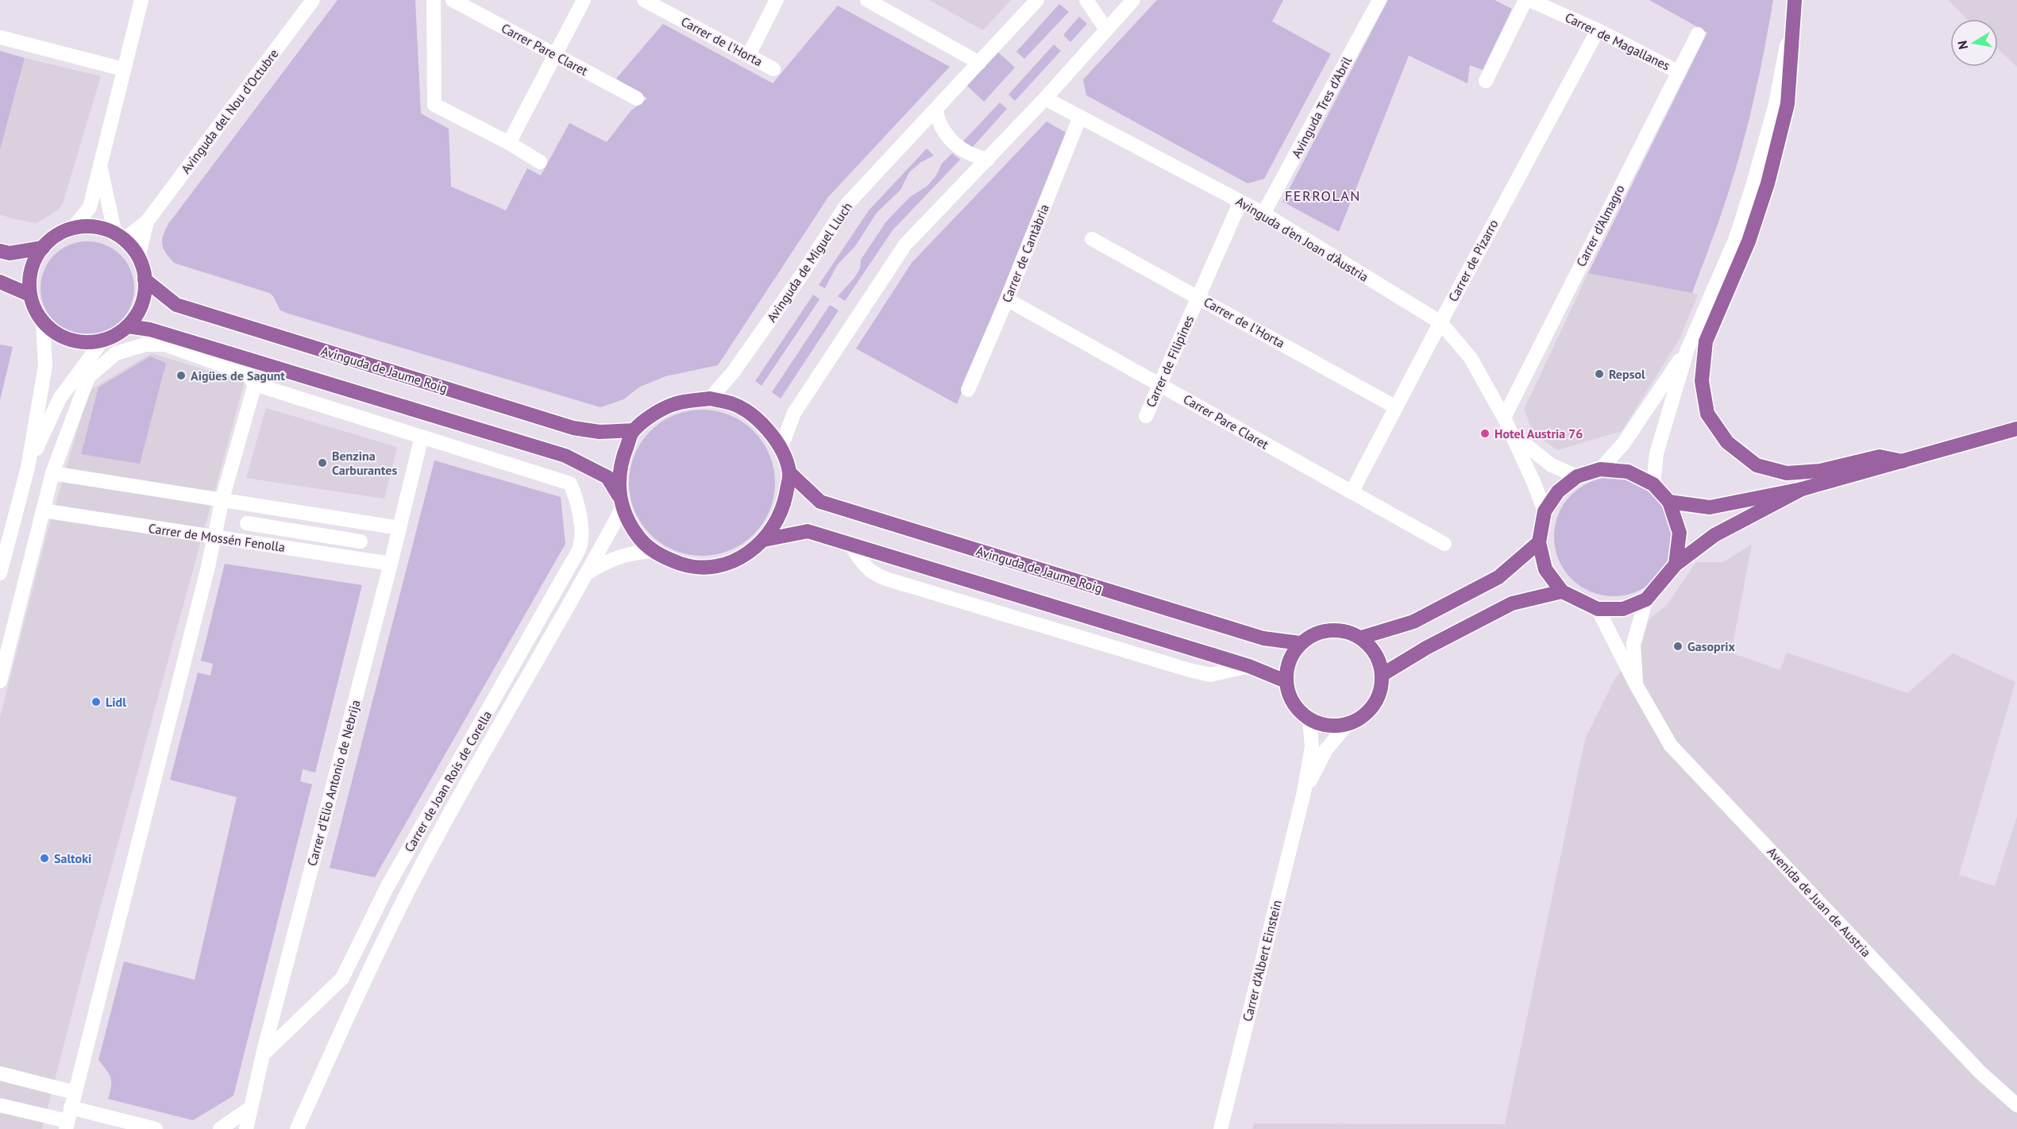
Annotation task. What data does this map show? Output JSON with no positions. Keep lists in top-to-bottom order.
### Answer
{
  "streets": {
    "main road": ["Avinguda de Jaume Roig"],
    "street": [
      "Carrer de l'Horta",
      "Carrer de Magallanes",
      "Carrer Pare Claret",
      "Avinguda Tres d'Abril",
      "Avinguda del Nou d'Octubre",
      "Carrer d'Almagro",
      "Avinguda d'en Joan d'Àustria",
      "Carrer de Cantàbria",
      "Carrer de Pizarro",
      "Avinguda de Miguel Lluch",
      "Carrer de Filipines",
      "Carrer de Mossén Fenolla",
      "Carrer de Joan Roís de Corella",
      "Carrer d'Elio Antonio de Nebrija",
      "Avenida de Juan de Austria",
      "Carrer d'Albert Einstein"
    ]
  },
  "crossings": [
    ["Carrer de l'Horta", "Carrer de Pizarro"],
    ["Carrer de l'Horta", "Carrer de Filipines"],
    ["Carrer de Magallanes", "Carrer d'Almagro"],
    ["Carrer de Magallanes", "Carrer de Pizarro"],
    ["Carrer Pare Claret", "Carrer de Cantàbria"],
    ["Carrer Pare Claret", "Carrer de Pizarro"],
    ["Carrer Pare Claret", "Carrer de Filipines"],
    ["Avinguda Tres d'Abril", "Avinguda d'en Joan d'Àustria"],
    ["Avinguda del Nou d'Octubre", "Avinguda de Jaume Roig"],
    ["Carrer d'Almagro", "Avinguda d'en Joan d'Àustria"],
    ["Avinguda d'en Joan d'Àustria", "Carrer de Cantàbria"],
    ["Avinguda d'en Joan d'Àustria", "Carrer de Pizarro"],
    ["Avinguda d'en Joan d'Àustria", "Carrer de Filipines"],
    ["Avinguda d'en Joan d'Àustria", "Avenida de Juan de Austria"],
    ["Avinguda de Miguel Lluch", "Avinguda de Jaume Roig"],
    ["Avinguda de Jaume Roig", "Carrer d'Albert Einstein"],
    ["Carrer de Mossén Fenolla", "Carrer d'Elio Antonio de Nebrija"],
    ["Carrer de Joan Roís de Corella", "Carrer d'Elio Antonio de Nebrija"]
  ],
  "districts": ["FERROLAN"],
  "places": [
    "Repsol",
    "Aigües de Sagunt",
    "Hotel Austria 76",
    "Benzina Carburantes",
    "Gasoprix",
    "Lidl",
    "Saltoki"
  ],
  "north": "left"
}
